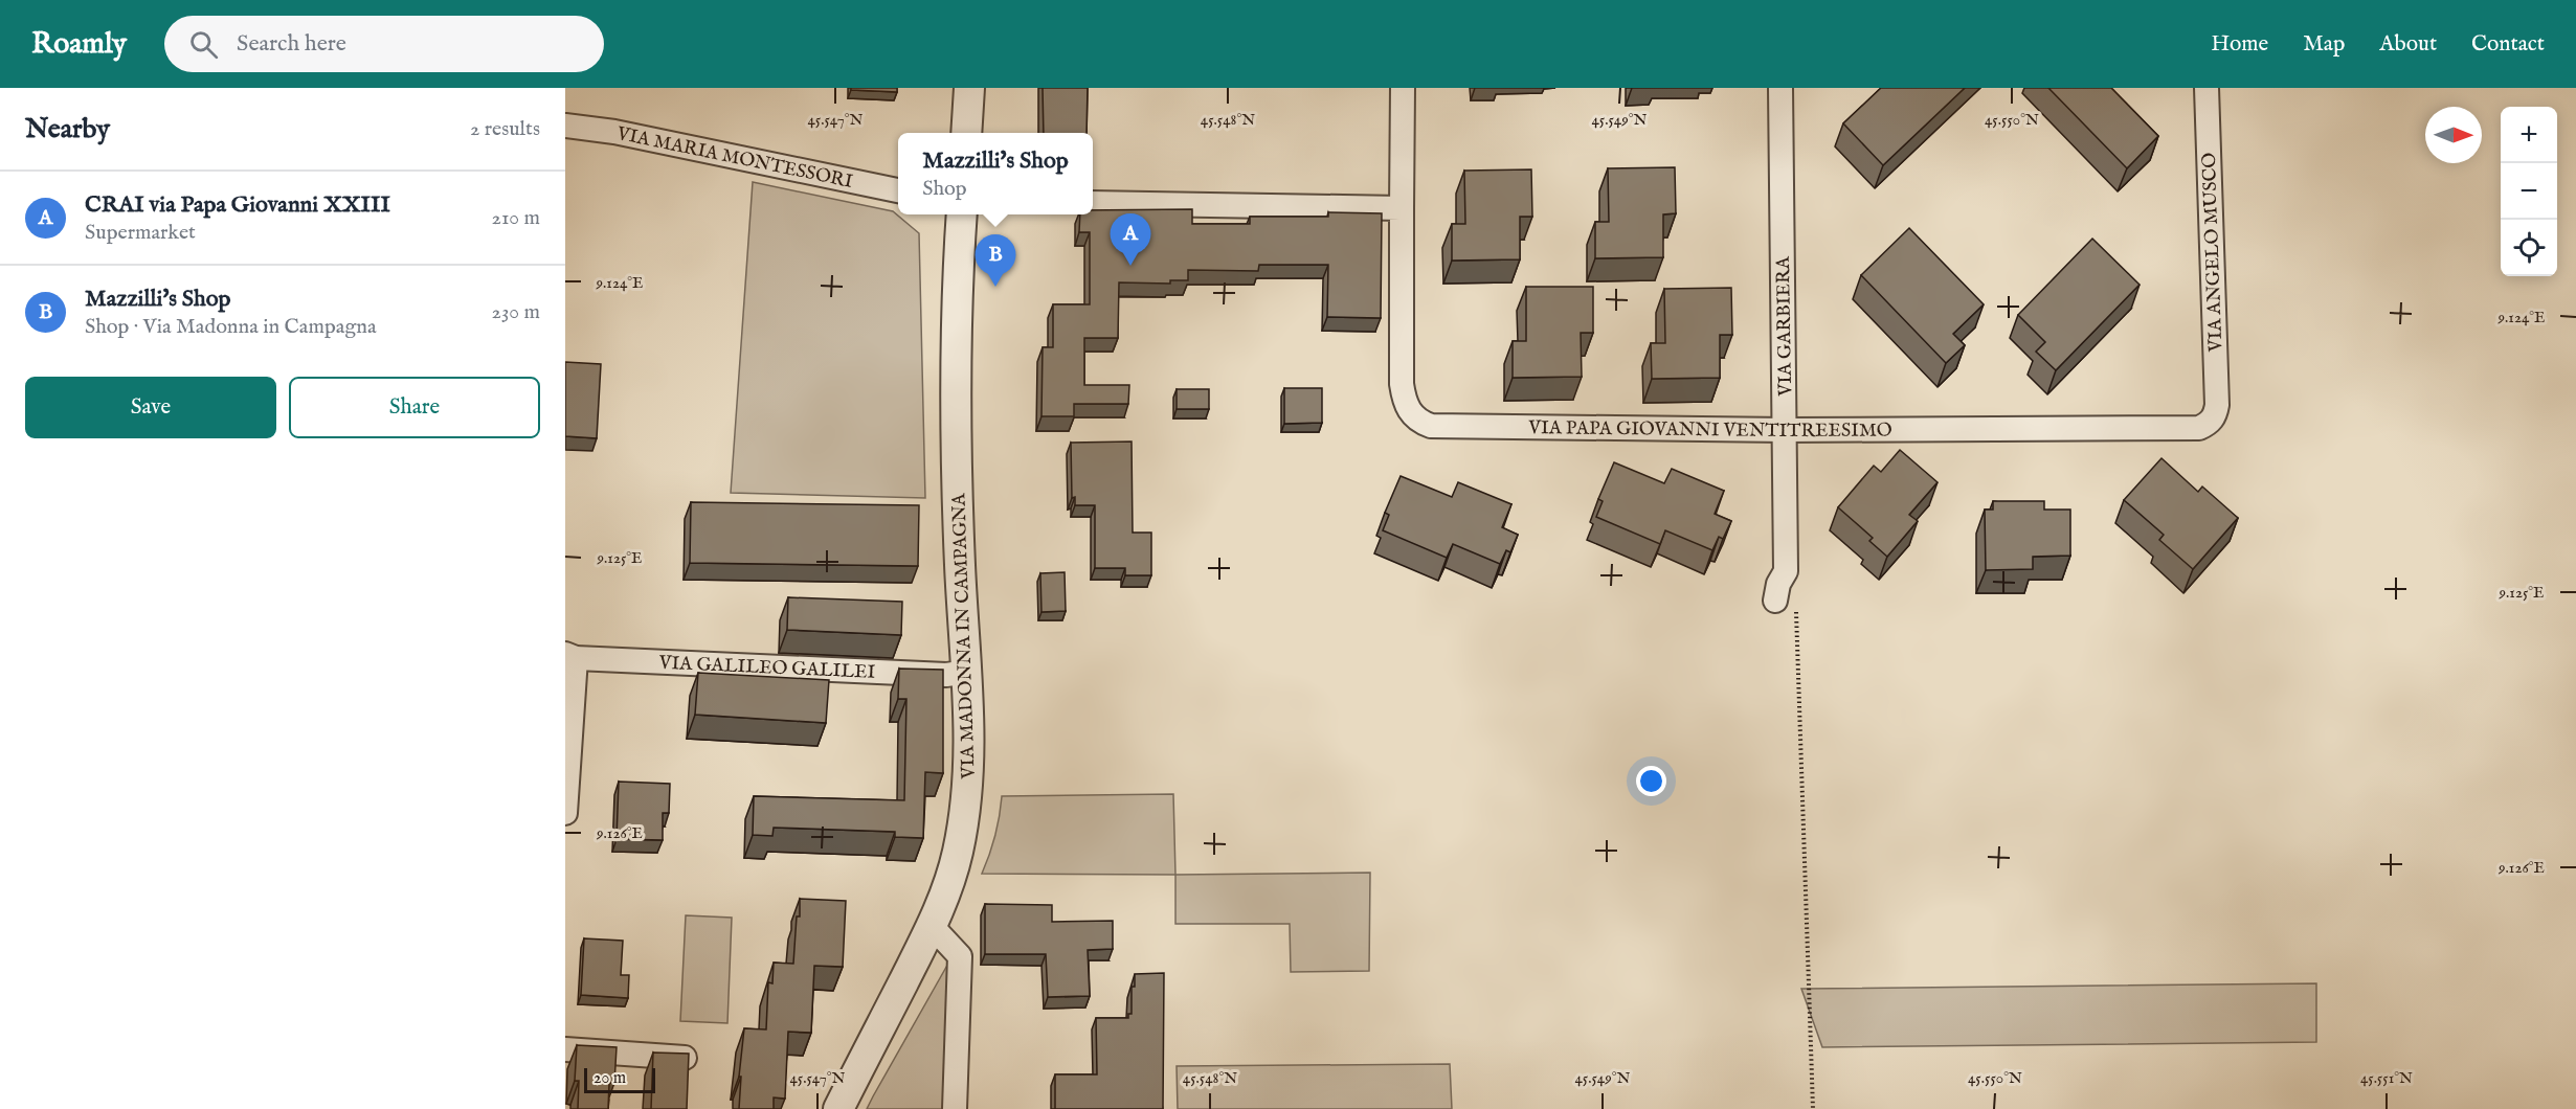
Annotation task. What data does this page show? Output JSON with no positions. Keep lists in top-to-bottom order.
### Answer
{
  "streets": {
    "street": [
      "VIA MARIA MONTESSORI",
      "VIA ANGELO MUSCO",
      "VIA GARBIERA",
      "VIA PAPA GIOVANNI VENTITREESIMO",
      "VIA MADONNA IN CAMPAGNA",
      "VIA GALILEO GALILEI"
    ]
  },
  "crossings": [
    ["VIA ANGELO MUSCO", "VIA PAPA GIOVANNI VENTITREESIMO"],
    ["VIA GARBIERA", "VIA PAPA GIOVANNI VENTITREESIMO"],
    ["VIA MADONNA IN CAMPAGNA", "VIA GALILEO GALILEI"]
  ],
  "scale_bar": "20 m",
  "north": "right",
  "page": {
    "header": "Roamly",
    "search": "Search here",
    "nav": [
      "Home",
      "Map",
      "About",
      "Contact"
    ],
    "heading": ["Nearby", "2 results"],
    "map_buttons": ["+", "−"],
    "popup": ["Mazzilli's Shop", "Shop"],
    "list": [
      {
        "mark": "A",
        "name": "CRAI via Papa Giovanni XXIII",
        "note": "Supermarket",
        "value": "210 m"
      },
      {
        "mark": "B",
        "name": "Mazzilli's Shop",
        "note": "Shop · Via Madonna in Campagna",
        "value": "230 m"
      }
    ],
    "pins": ["A", "B"],
    "buttons": ["Save", "Share"],
    "scale": "20 m"
  },
  "coordinates": [
    "45.547°N",
    "45.548°N",
    "45.549°N",
    "45.550°N",
    "9.124°E",
    "9.125°E",
    "9.126°E",
    "45.551°N"
  ]
}
